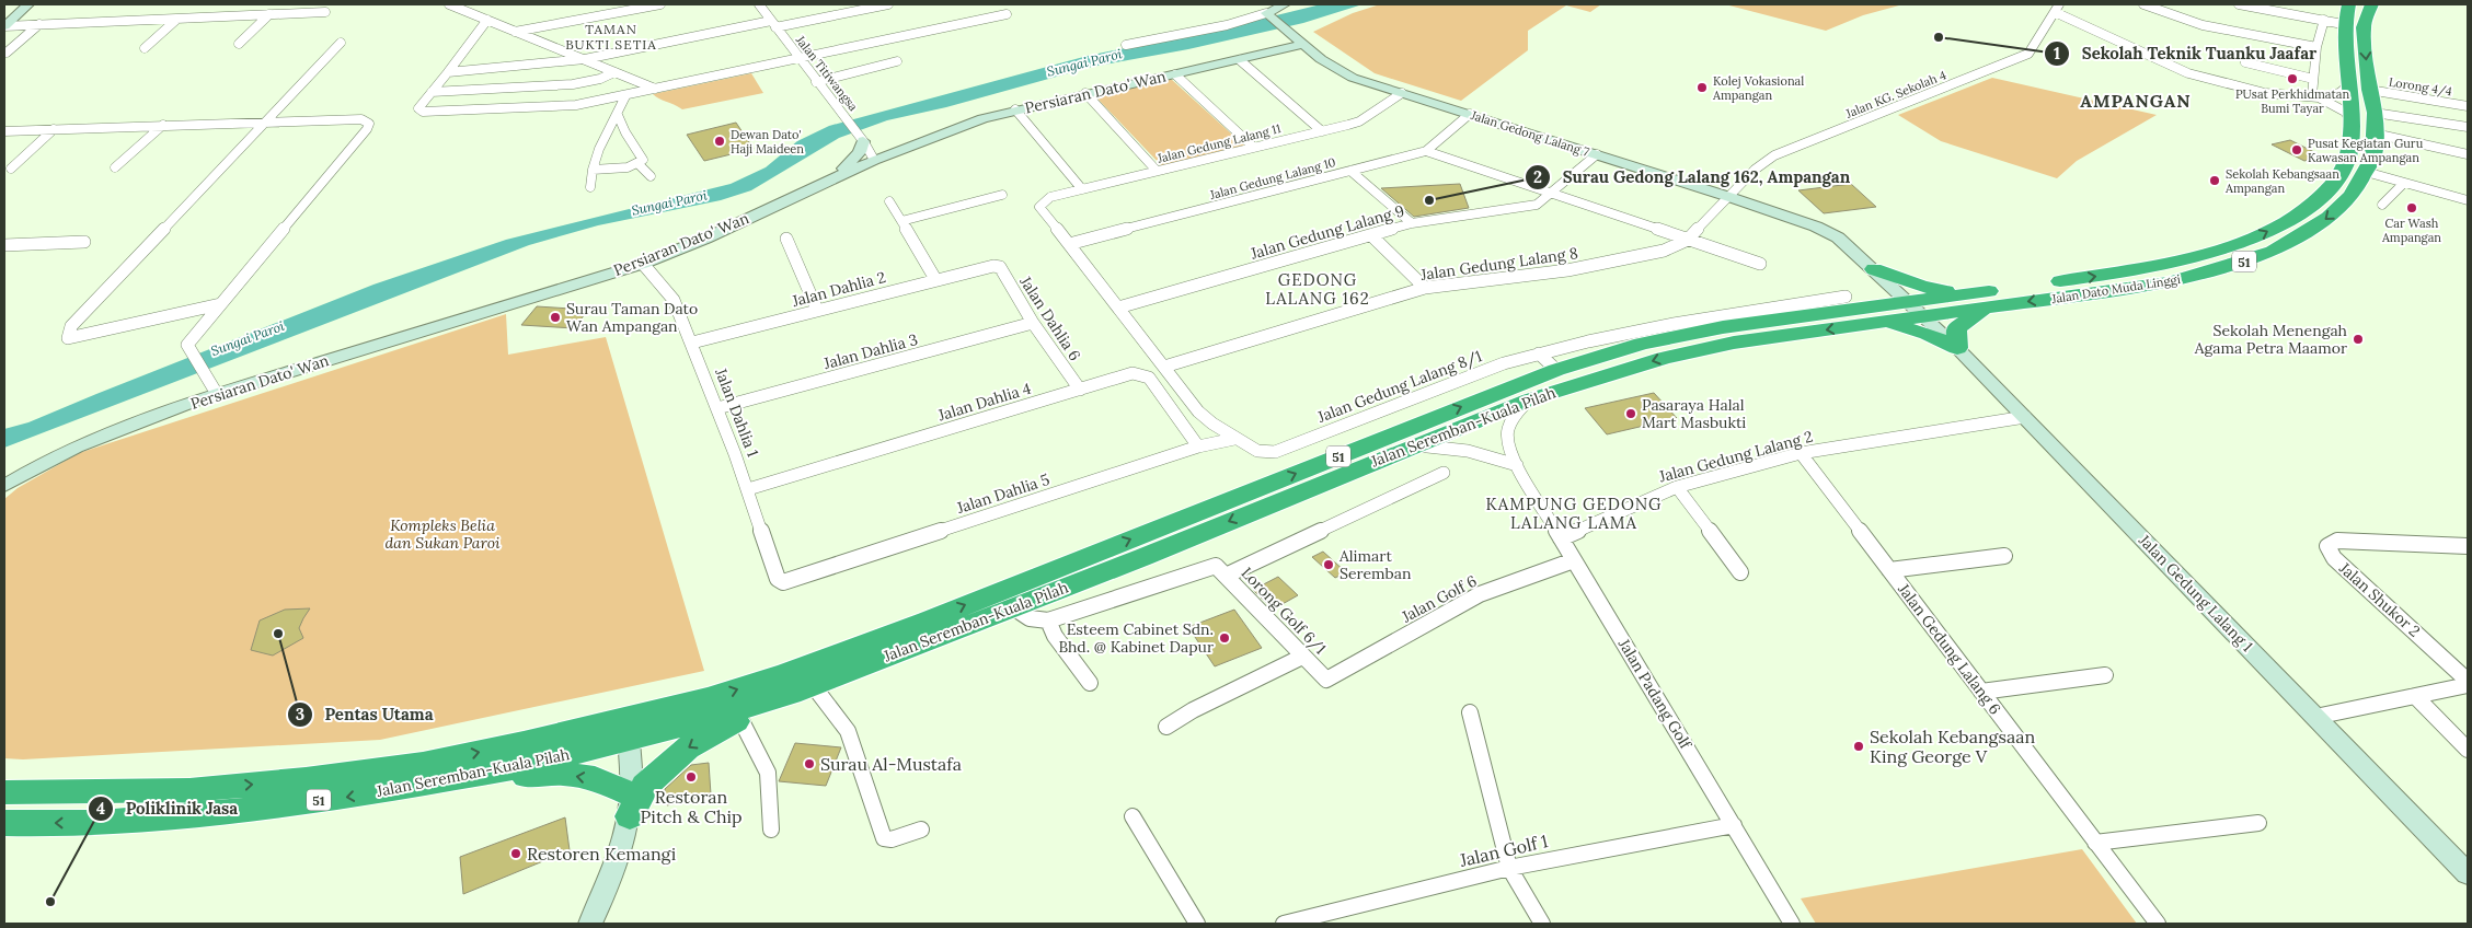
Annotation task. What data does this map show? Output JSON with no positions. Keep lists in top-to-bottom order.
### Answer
{
  "streets": {
    "highway": ["51", "Jalan Dato Muda Linggi", "Jalan Seremban-Kuala Pilah"],
    "street": [
      "Jalan Titiwangsa",
      "Lorong 4/4",
      "Persiaran Dato' Wan",
      "Jalan KG. Sekolah 4",
      "Jalan Gedong Lalang 7",
      "Jalan Gedung Lalang 11",
      "Jalan Gedung Lalang 10",
      "Jalan Gedung Lalang 9",
      "Jalan Gedung Lalang 8",
      "Jalan Dahlia 2",
      "Jalan Dahlia 6",
      "Jalan Dahlia 3",
      "Jalan Gedung Lalang 8/1",
      "Jalan Dahlia 4",
      "Jalan Dahlia 1",
      "Jalan Gedung Lalang 2",
      "Jalan Dahlia 5",
      "Jalan Gedung Lalang 1",
      "Jalan Golf 6",
      "Jalan Shukor 2",
      "Lorong Golf 6/1",
      "Jalan Gedung Lalang 6",
      "Jalan Padang Golf",
      "Jalan Golf 1"
    ]
  },
  "crossings": [
    ["Jalan Titiwangsa", "Persiaran Dato' Wan"],
    ["Lorong 4/4", "Jalan Dato Muda Linggi"],
    ["Persiaran Dato' Wan", "Jalan Gedong Lalang 7"],
    ["Persiaran Dato' Wan", "Jalan Dahlia 1"],
    ["Jalan KG. Sekolah 4", "Jalan Gedong Lalang 7"],
    ["Jalan KG. Sekolah 4", "Jalan Gedung Lalang 8"],
    ["Jalan Gedong Lalang 7", "Jalan Gedung Lalang 11"],
    ["Jalan Gedong Lalang 7", "Jalan Gedung Lalang 10"],
    ["Jalan Gedong Lalang 7", "Jalan Gedung Lalang 9"],
    ["Jalan Gedong Lalang 7", "Jalan Gedung Lalang 8"],
    ["Jalan Gedong Lalang 7", "Jalan Dato Muda Linggi"],
    ["Jalan Gedong Lalang 7", "Jalan Seremban-Kuala Pilah"],
    ["Jalan Gedong Lalang 7", "Jalan Gedung Lalang 1"],
    ["Jalan Gedung Lalang 11", "Jalan Gedung Lalang 10"],
    ["Jalan Dahlia 2", "Jalan Dahlia 6"],
    ["Jalan Dahlia 2", "Jalan Dahlia 1"],
    ["Jalan Dato Muda Linggi", "Jalan Seremban-Kuala Pilah"],
    ["Jalan Dato Muda Linggi", "Jalan Gedung Lalang 1"],
    ["Jalan Dahlia 6", "Jalan Dahlia 3"],
    ["Jalan Dahlia 6", "Jalan Dahlia 4"],
    ["Jalan Dahlia 3", "Jalan Dahlia 1"],
    ["Jalan Gedung Lalang 8/1", "Jalan Seremban-Kuala Pilah"],
    ["Jalan Gedung Lalang 8/1", "Jalan Dahlia 5"],
    ["Jalan Dahlia 4", "Jalan Dahlia 1"],
    ["Jalan Dahlia 4", "Jalan Dahlia 5"],
    ["Jalan Dahlia 1", "Jalan Dahlia 5"],
    ["Jalan Seremban-Kuala Pilah", "Jalan Gedung Lalang 1"],
    ["Jalan Seremban-Kuala Pilah", "Jalan Padang Golf"],
    ["Jalan Gedung Lalang 2", "Jalan Gedung Lalang 1"],
    ["Jalan Gedung Lalang 2", "Jalan Gedung Lalang 6"],
    ["Jalan Gedung Lalang 2", "Jalan Padang Golf"],
    ["Jalan Golf 6", "Lorong Golf 6/1"],
    ["Jalan Golf 6", "Jalan Padang Golf"],
    ["Jalan Padang Golf", "Jalan Golf 1"]
  ],
  "districts": [
    "TAMAN BUKTI SETIA",
    "AMPANGAN",
    "GEDONG LALANG 162",
    "KAMPUNG GEDONG LALANG LAMA"
  ],
  "water": ["Sungai Paroi"],
  "parks": ["Kompleks Belia dan Sukan Paroi"],
  "places": [
    "Sekolah Teknik Tuanku Jaafar",
    "PUsat Perkhidmatan Bumi Tayar",
    "Kolej Vokasional Ampangan",
    "Dewan Dato' Haji Maideen",
    "Pusat Kegiatan Guru Kawasan Ampangan",
    "Sekolah Kebangsaan Ampangan",
    "Surau Gedong Lalang 162, Ampangan",
    "Car Wash Ampangan",
    "Surau Taman Dato Wan Ampangan",
    "Sekolah Menengah Agama Petra Maamor",
    "Pasaraya Halal Mart Masbukti",
    "Alimart Seremban",
    "Pentas Utama",
    "Esteem Cabinet Sdn. Bhd. @ Kabinet Dapur",
    "Sekolah Kebangsaan King George V",
    "Surau Al-Mustafa",
    "Restoran Pitch & Chip",
    "Restoren Kemangi",
    "Poliklinik Jasa"
  ]
}
